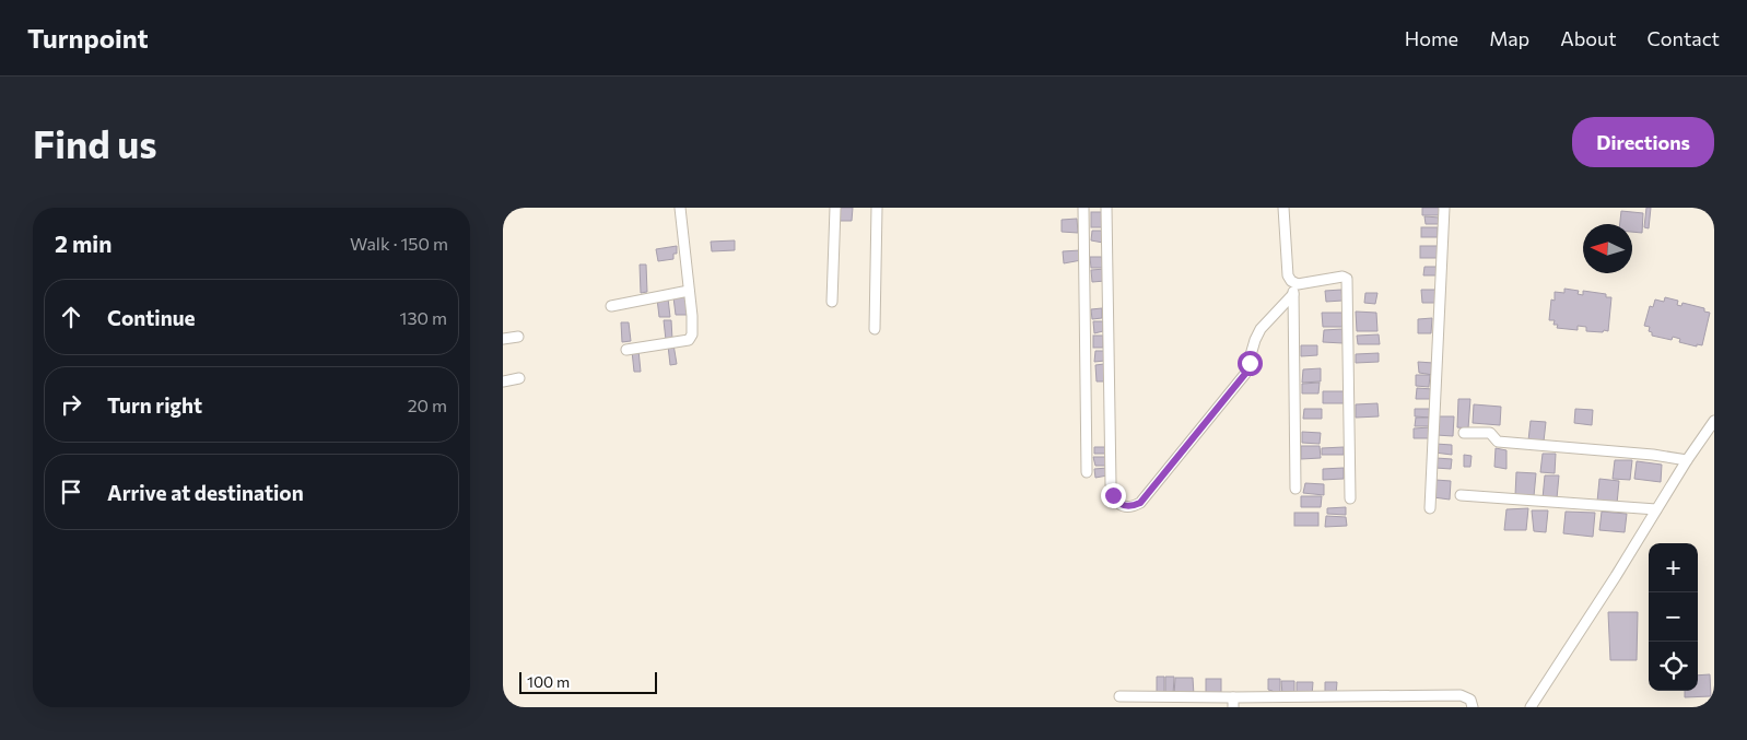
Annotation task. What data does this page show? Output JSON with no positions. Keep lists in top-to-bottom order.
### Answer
{
  "scale_bar": "100 m",
  "north": "left",
  "page": {
    "header": "Turnpoint",
    "nav": [
      "Home",
      "Map",
      "About",
      "Contact"
    ],
    "buttons": "Directions",
    "title": "Find us",
    "heading": ["2 min", "Walk · 150 m"],
    "list": [
      ["Continue", "130 m"],
      ["Turn right", "20 m"],
      "Arrive at destination"
    ],
    "map_buttons": ["+", "−"],
    "scale": "100 m"
  }
}
